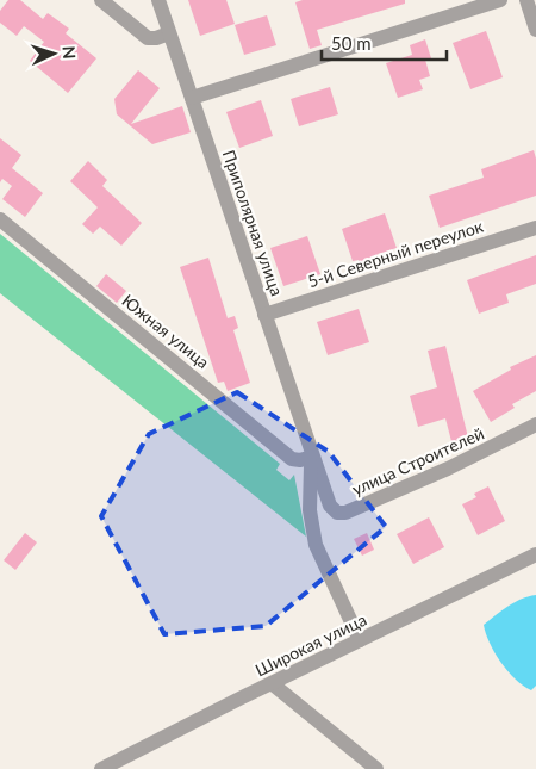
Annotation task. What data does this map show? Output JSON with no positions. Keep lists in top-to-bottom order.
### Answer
{
  "streets": {
    "street": [
      "Приполярная улица",
      "5-й Северный переулок",
      "Южная улица",
      "улица Строителей",
      "Широкая улица"
    ]
  },
  "crossings": [
    ["Приполярная улица", "5-й Северный переулок"],
    ["Приполярная улица", "Южная улица"],
    ["Приполярная улица", "улица Строителей"],
    ["Южная улица", "улица Строителей"]
  ],
  "scale_bar": "50 m",
  "north": "right"
}
